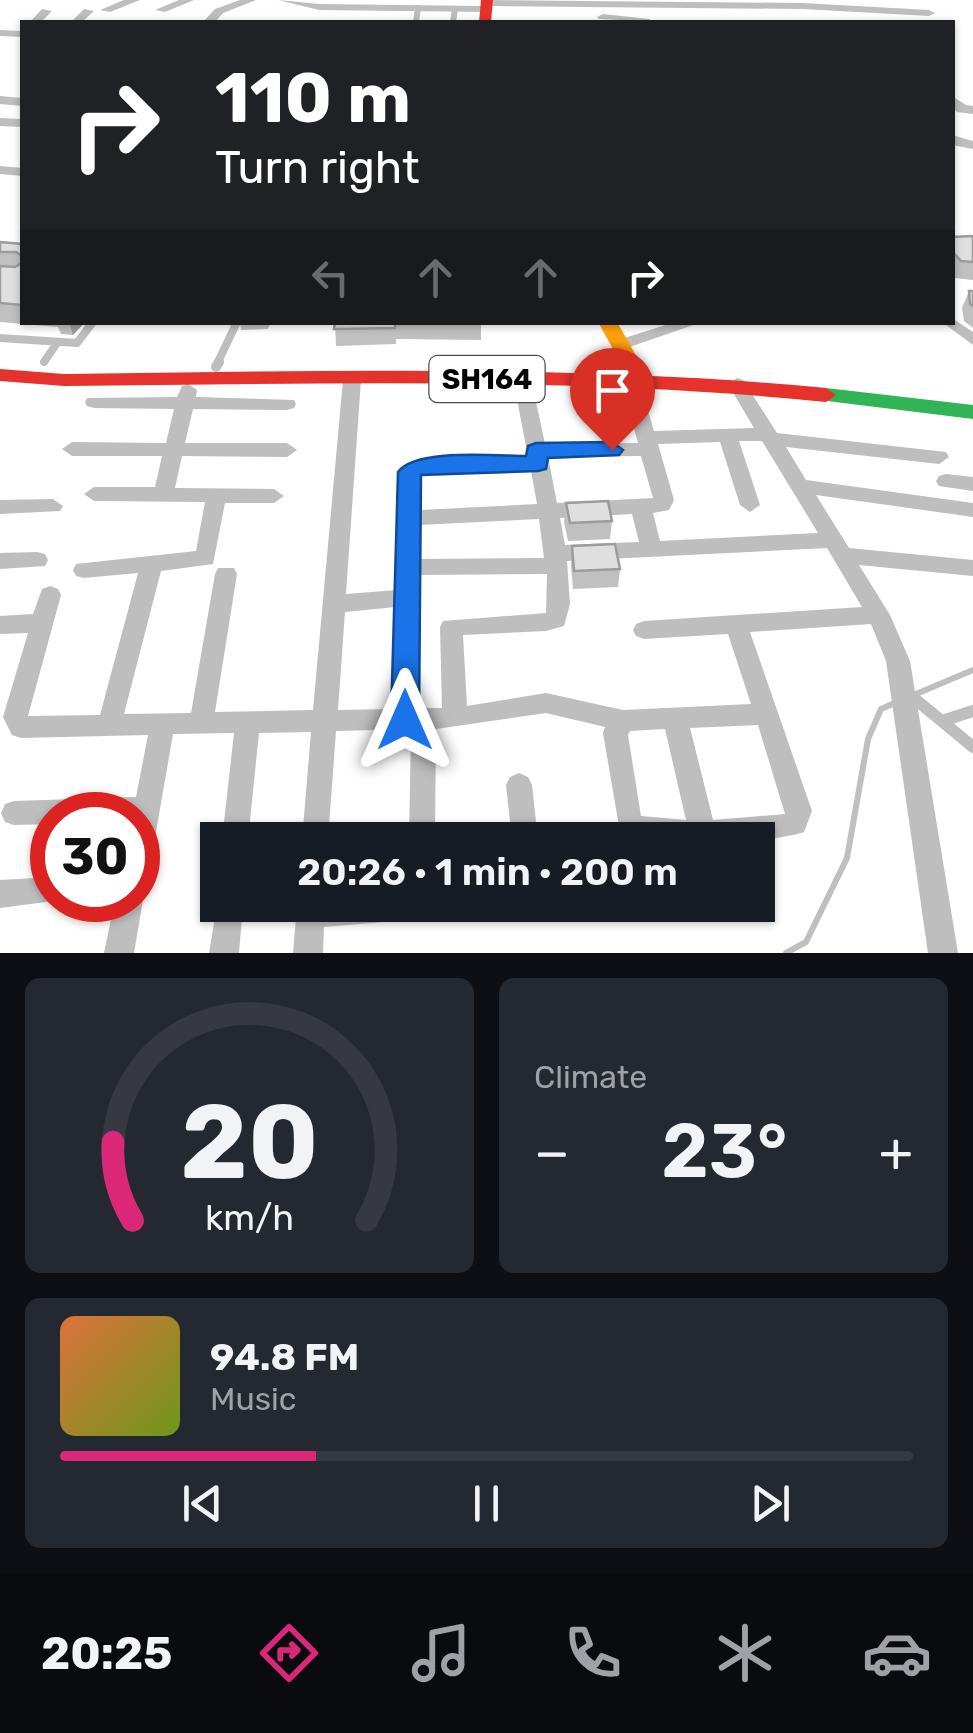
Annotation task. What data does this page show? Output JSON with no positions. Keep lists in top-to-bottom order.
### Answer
{
  "streets": {
    "main road": ["SH164"]
  },
  "page": {
    "turn": ["110 m", "Turn right"],
    "limit": "30",
    "trip": "20:26 · 1 min · 200 m",
    "tile": "Climate",
    "heat": ["−", "23°", "+"],
    "song": ["94.8 FM", "Music"],
    "tabs": "20:25",
    "gauge": ["20", "km/h"]
  }
}
